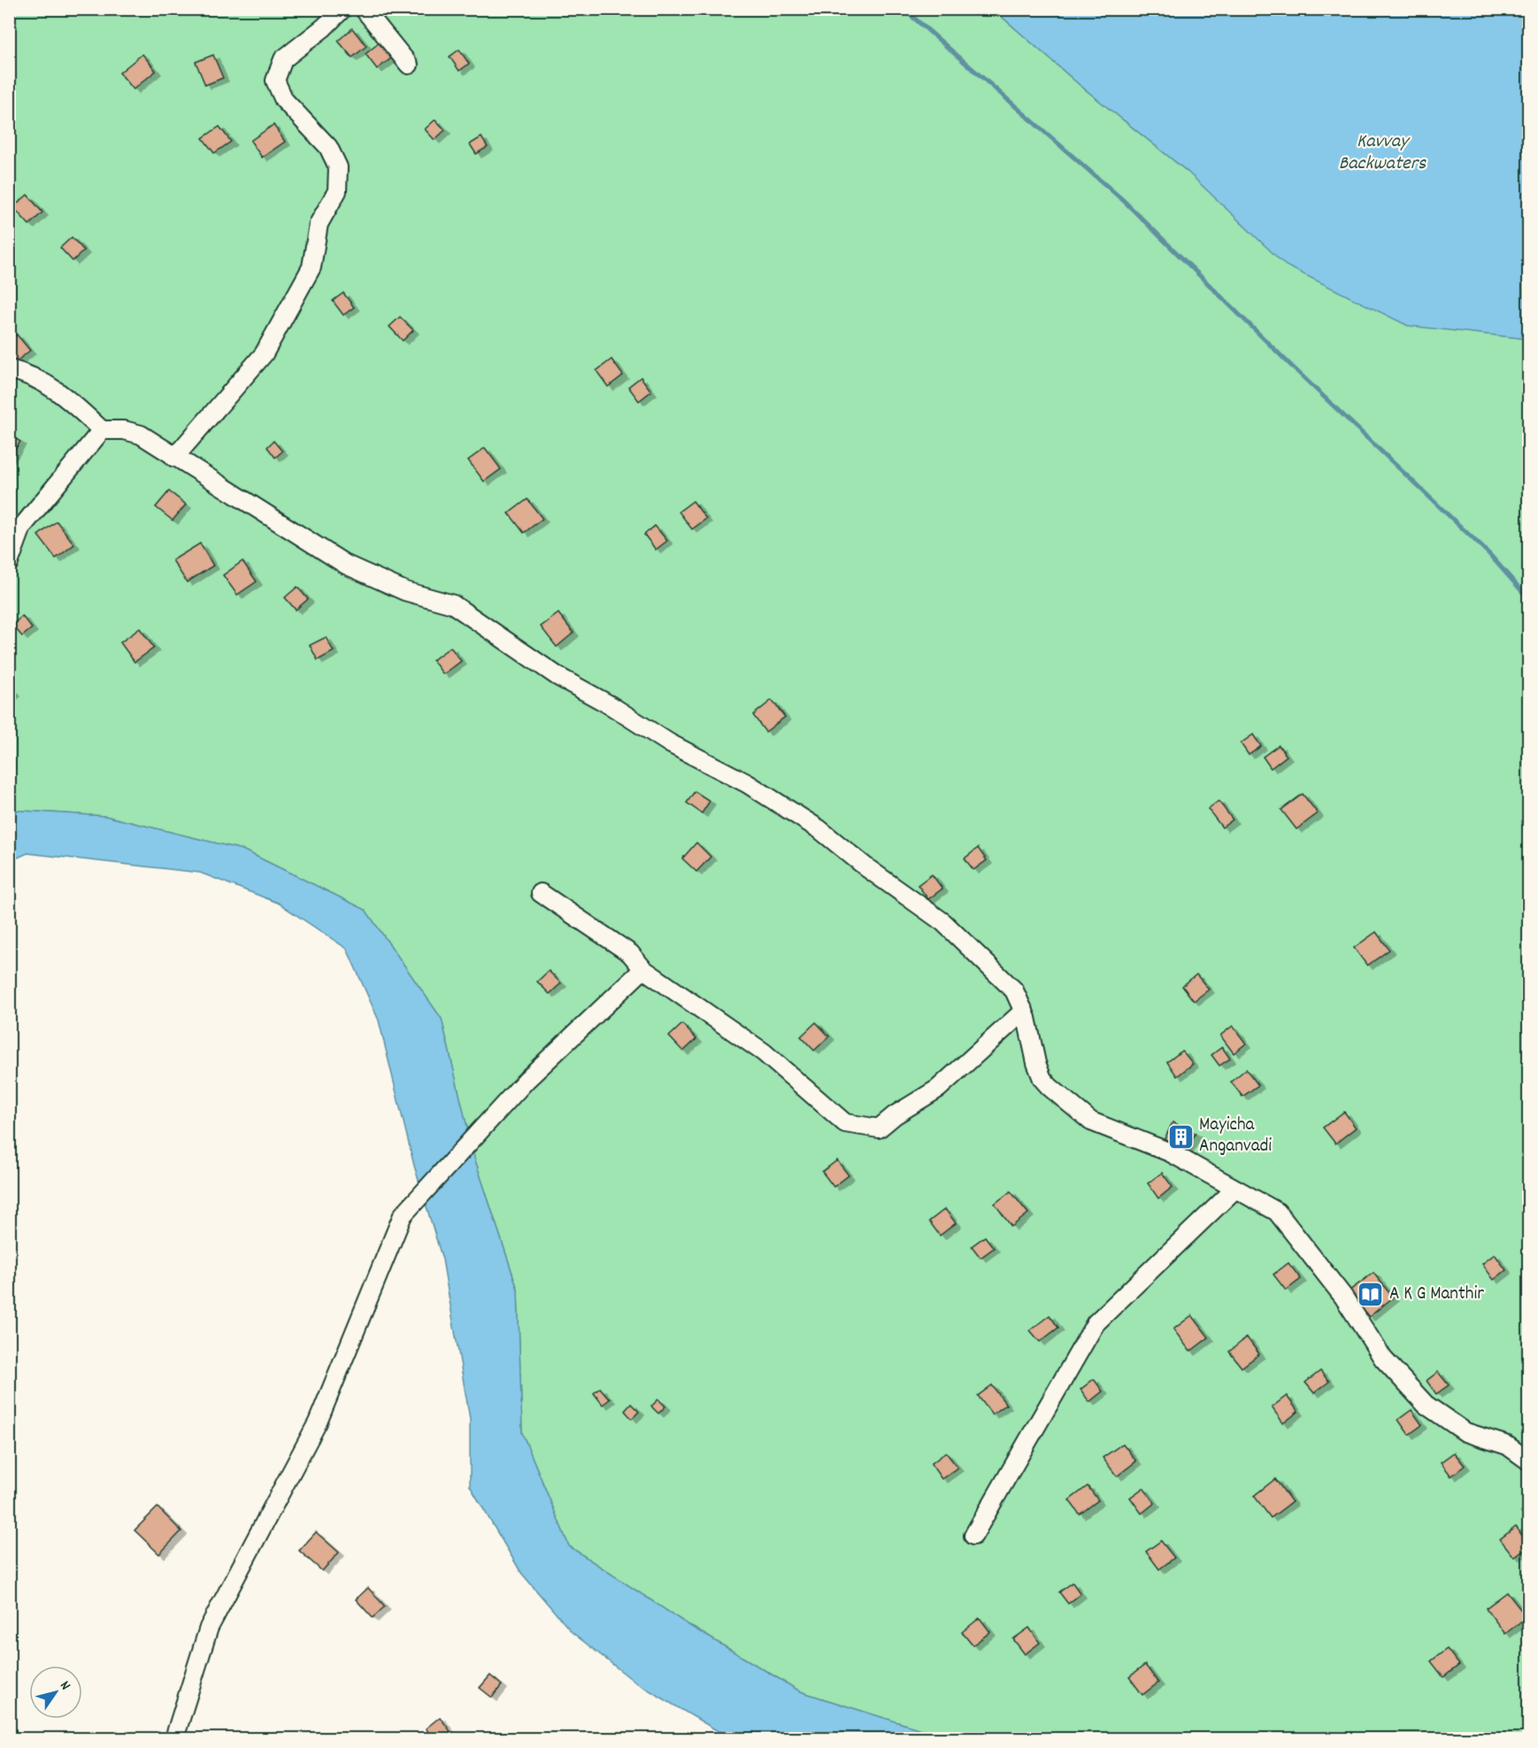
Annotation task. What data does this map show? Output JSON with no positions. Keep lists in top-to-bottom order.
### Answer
{
  "water": ["Kavvay Backwaters"],
  "places": {
    "building": ["Mayicha Anganvadi"],
    "library": ["A K G Manthir"]
  },
  "north": "top right"
}
